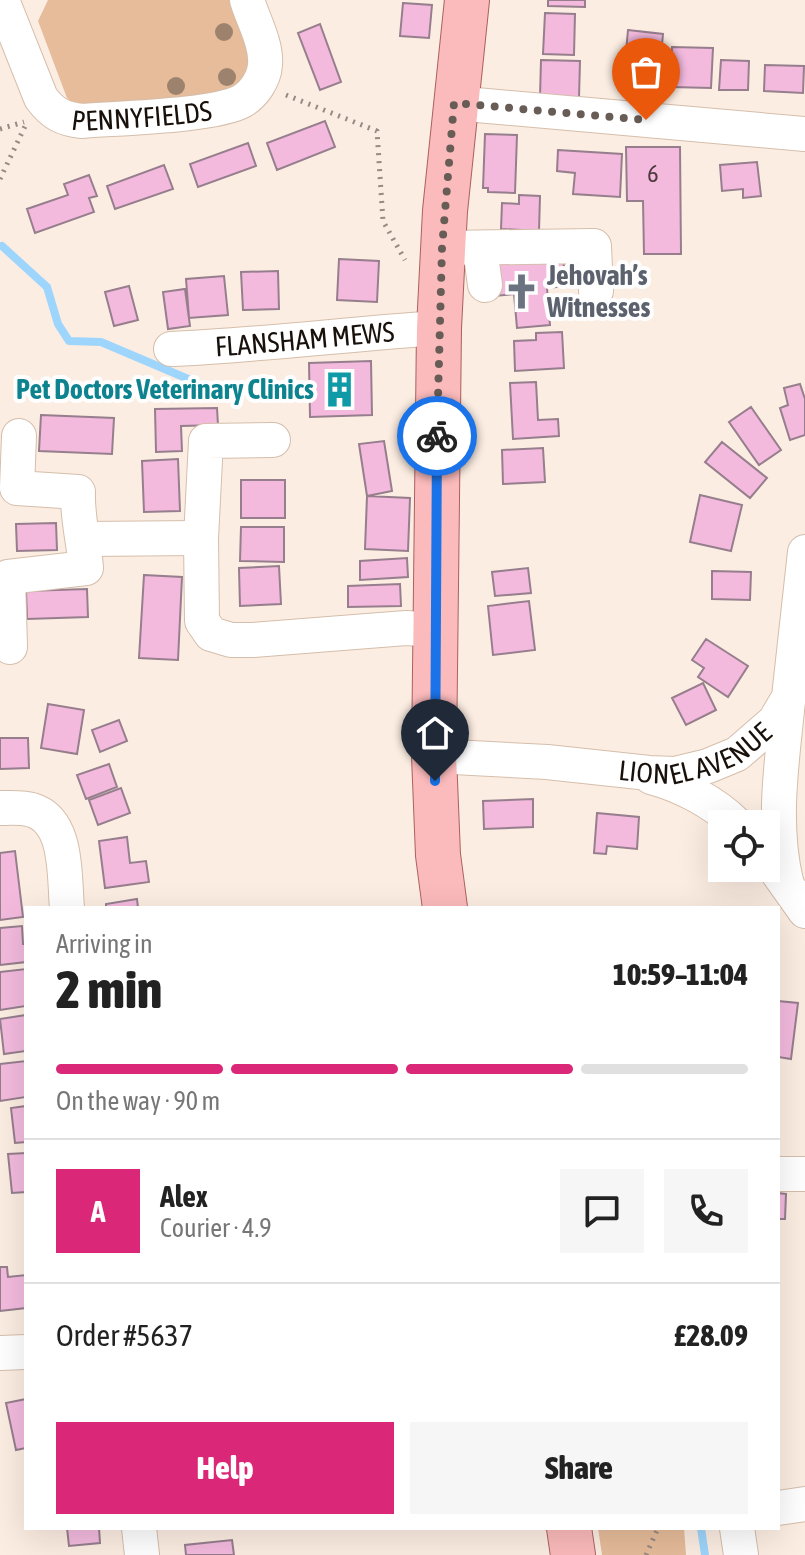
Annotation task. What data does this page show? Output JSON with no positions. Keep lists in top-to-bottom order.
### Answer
{
  "streets": {
    "street": ["PENNYFIELDS", "FLANSHAM MEWS", "LIONEL AVENUE"]
  },
  "places": {
    "church": ["Jehovah’s Witnesses"],
    "building": ["Pet Doctors Veterinary Clinics"]
  },
  "house_numbers": ["6"],
  "page": {
    "heading": ["2 min", "Arriving in", "10:59–11:04"],
    "panel": [
      "Alex",
      "Courier · 4.9",
      "Order #5637",
      "£28.09"
    ],
    "bar": "On the way · 90 m",
    "round": "A",
    "buttons": ["Help", "Share"]
  }
}
